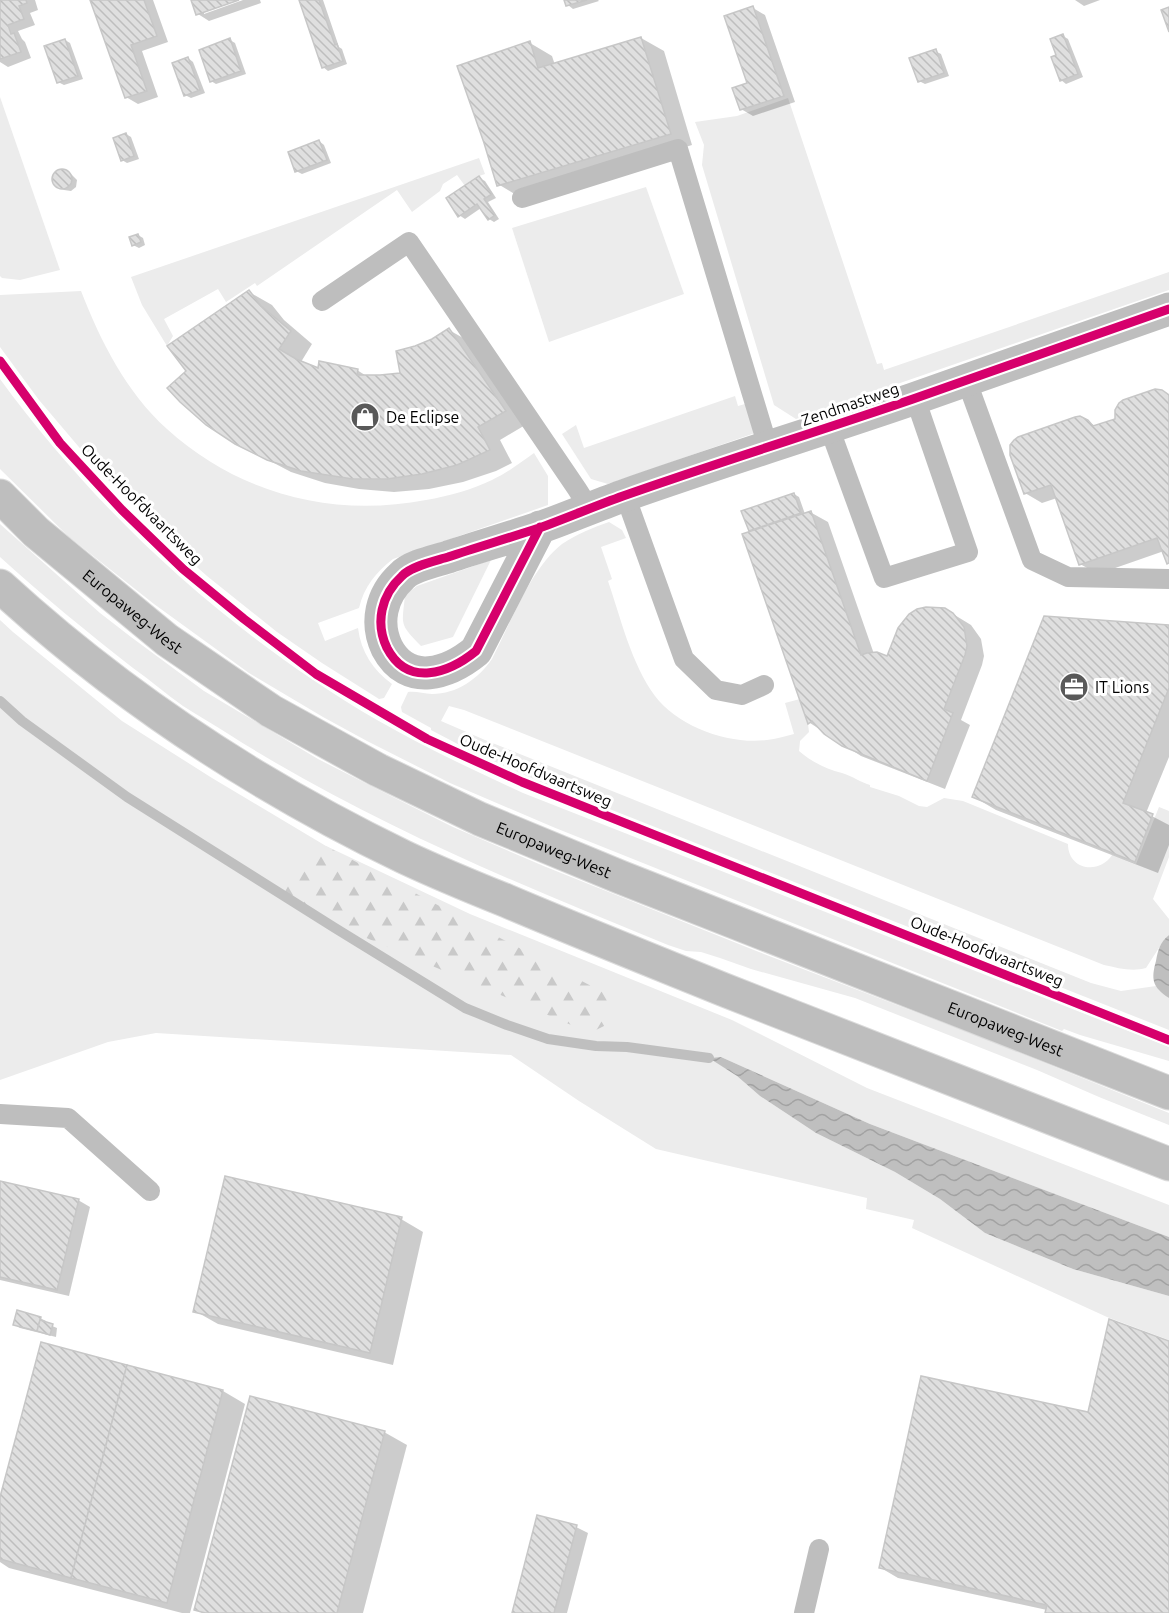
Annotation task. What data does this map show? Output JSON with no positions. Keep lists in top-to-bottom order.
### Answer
{
  "streets": {
    "main road": ["Zendmastweg", "Europaweg-West"],
    "cycle path": ["Oude-Hoofdvaartsweg"]
  },
  "places": {
    "shop": ["De Eclipse"],
    "office": ["IT Lions"]
  }
}
